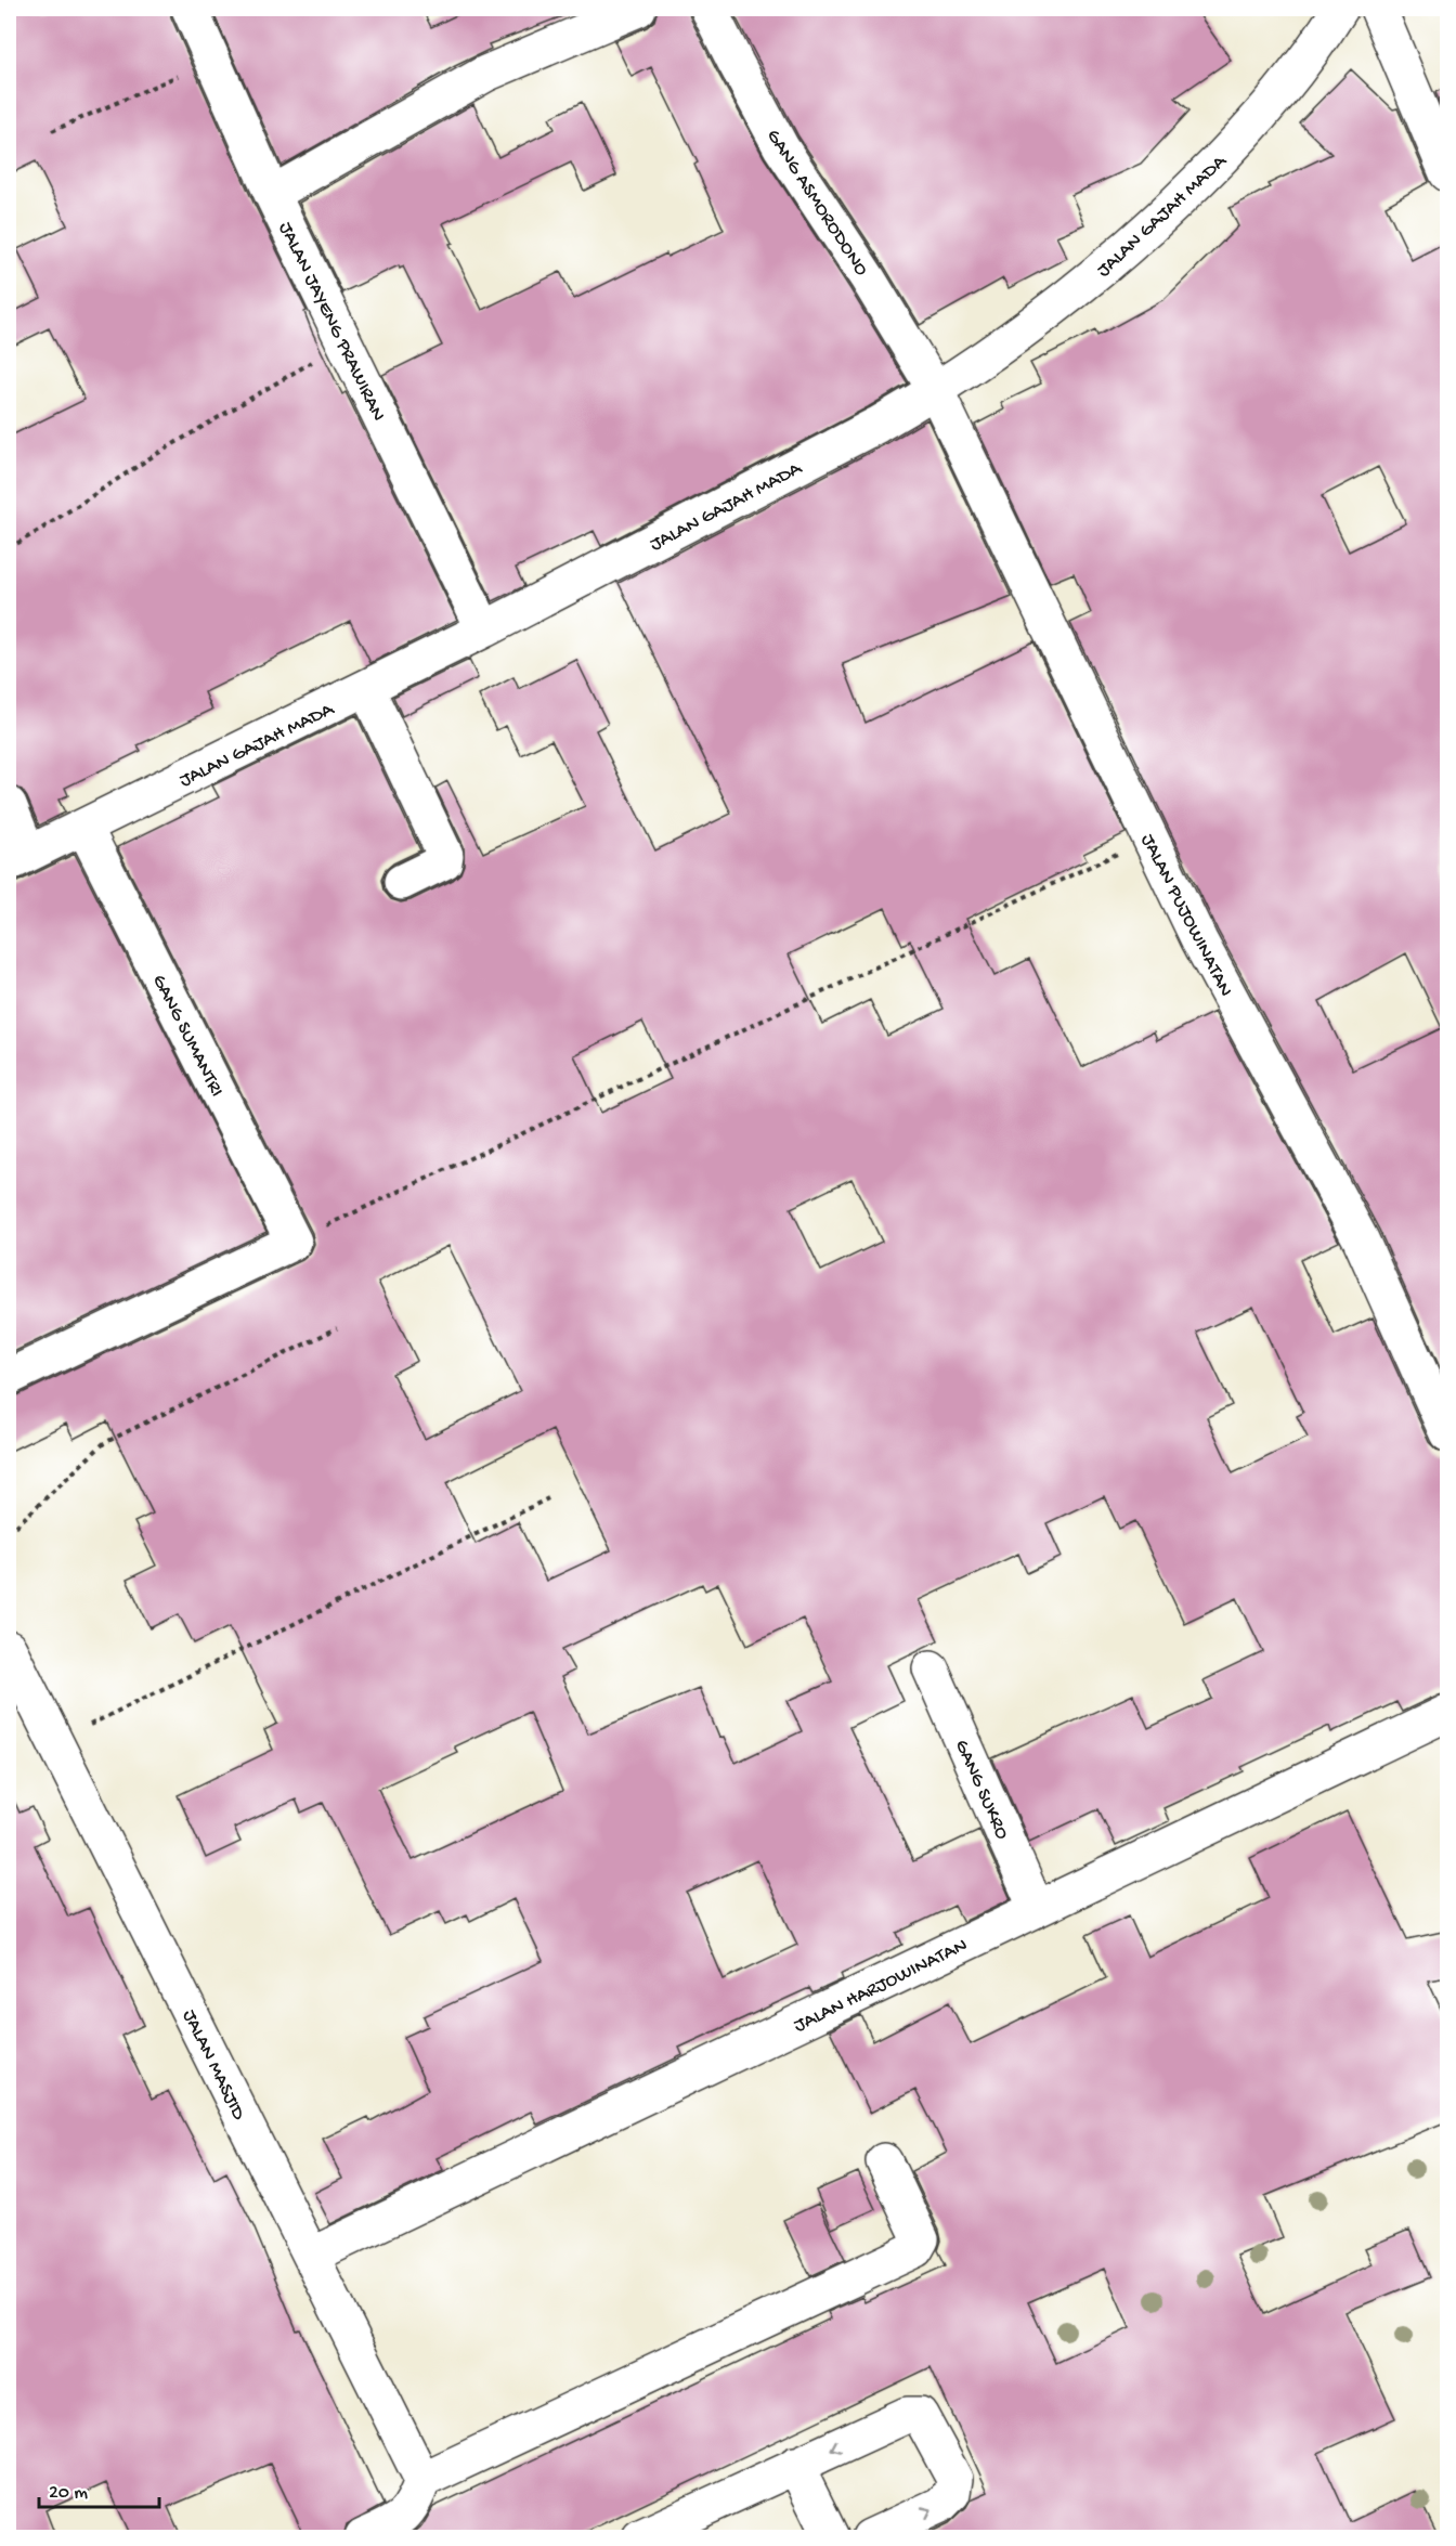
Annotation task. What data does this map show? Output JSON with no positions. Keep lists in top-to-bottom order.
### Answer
{
  "streets": {
    "street": [
      "GANG ASMORODONO",
      "JALAN GAJAH MADA",
      "JALAN JAYENG PRAWIRAN",
      "JALAN PUJOWINATAN",
      "GANG SUMANTRI",
      "GANG SUKRO",
      "JALAN HARJOWINATAN",
      "JALAN MASJID"
    ]
  },
  "crossings": [
    ["GANG ASMORODONO", "JALAN GAJAH MADA"],
    ["GANG ASMORODONO", "JALAN PUJOWINATAN"],
    ["JALAN GAJAH MADA", "JALAN JAYENG PRAWIRAN"],
    ["JALAN GAJAH MADA", "JALAN PUJOWINATAN"],
    ["JALAN GAJAH MADA", "GANG SUMANTRI"],
    ["GANG SUKRO", "JALAN HARJOWINATAN"],
    ["JALAN HARJOWINATAN", "JALAN MASJID"]
  ],
  "scale_bar": "20 m"
}
